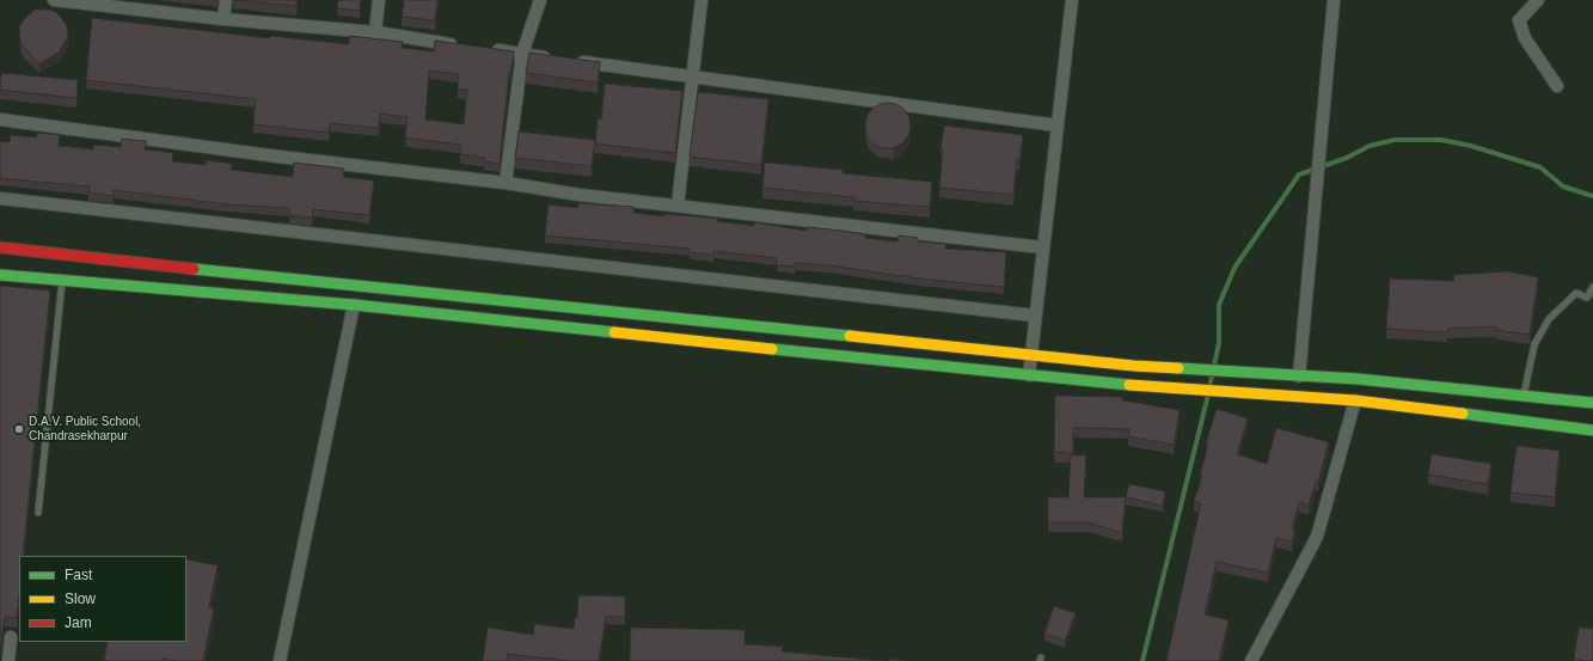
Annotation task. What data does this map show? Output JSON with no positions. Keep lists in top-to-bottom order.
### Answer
{
  "places": ["D.A.V. Public School, Chandrasekharpur"],
  "legend": ["Fast", "Slow", "Jam"]
}
